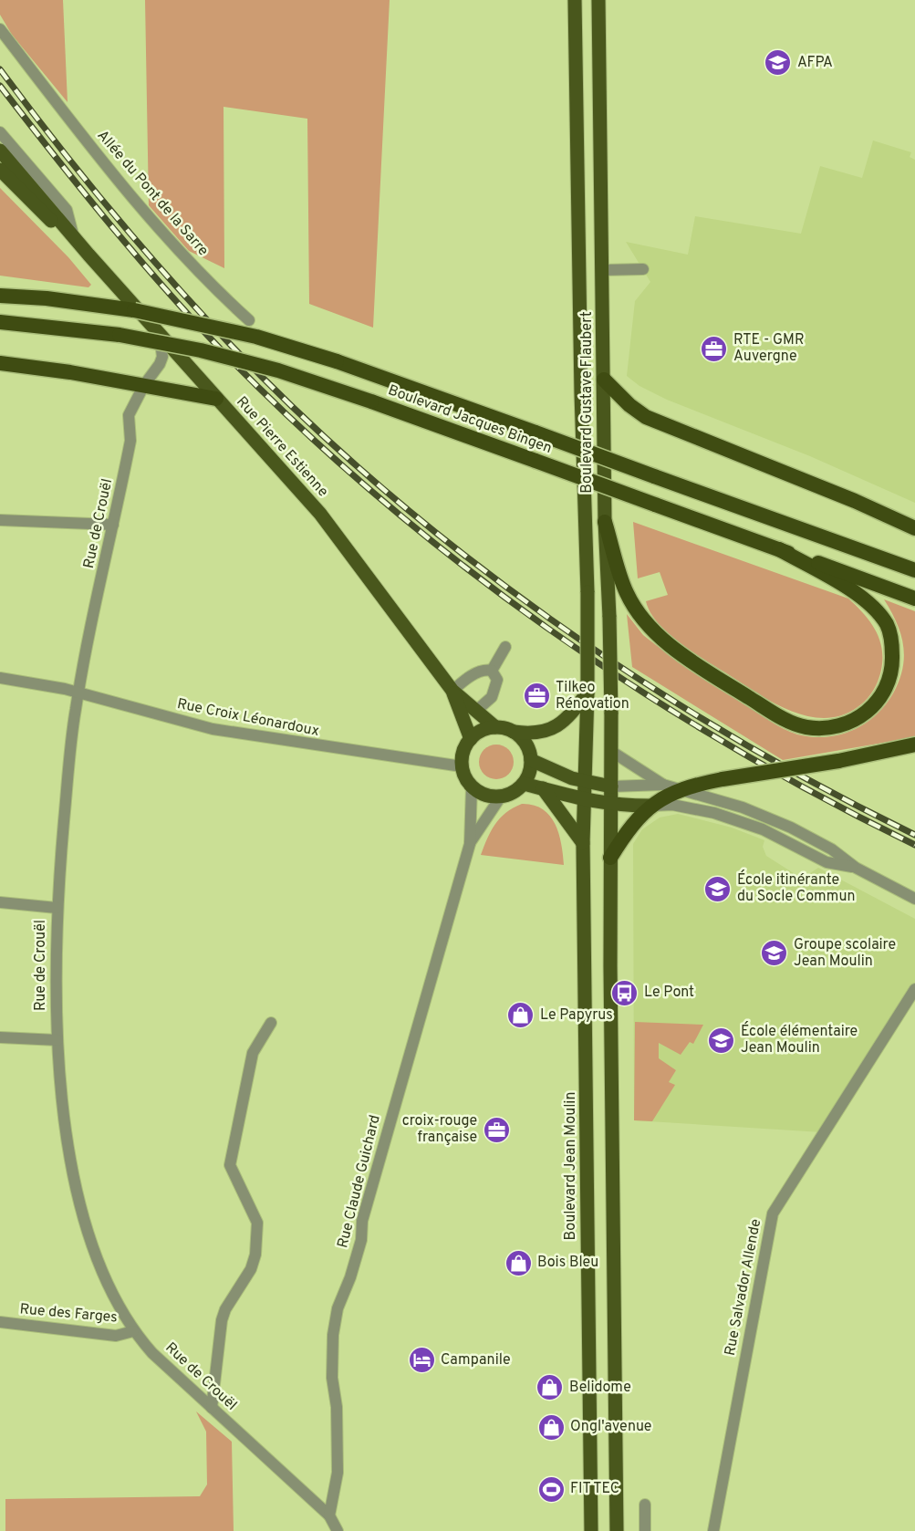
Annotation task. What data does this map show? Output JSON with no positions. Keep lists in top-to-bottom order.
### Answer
{
  "streets": {
    "highway": ["Boulevard Jacques Bingen"],
    "main road": ["Boulevard Gustave Flaubert", "Rue Pierre Estienne", "Boulevard Jean Moulin"],
    "street": [
      "Allée du Pont de la Sarre",
      "Rue de Crouël",
      "Rue Croix Léonardoux",
      "Rue Claude Guichard",
      "Rue Salvador Allende",
      "Rue des Farges"
    ]
  },
  "crossings": [
    ["Boulevard Gustave Flaubert", "Boulevard Jean Moulin"],
    ["Rue Pierre Estienne", "Rue de Crouël"],
    ["Rue Pierre Estienne", "Rue Croix Léonardoux"],
    ["Rue Pierre Estienne", "Rue Claude Guichard"],
    ["Rue de Crouël", "Rue Croix Léonardoux"],
    ["Rue de Crouël", "Rue Claude Guichard"],
    ["Rue de Crouël", "Rue des Farges"],
    ["Rue Croix Léonardoux", "Rue Claude Guichard"]
  ],
  "places": {
    "school or university": [
      "AFPA",
      "École itinérante du Socle Commun",
      "Groupe scolaire Jean Moulin",
      "École élémentaire Jean Moulin"
    ],
    "office": ["RTE - GMR Auvergne", "Tilkeo Rénovation", "croix-rouge française"],
    "bus stop": ["Le Pont"],
    "shop": [
      "Le Papyrus",
      "Bois Bleu",
      "Belidome",
      "Ongl'avenue"
    ],
    "hotel": ["Campanile"],
    "sports": ["FIT TEC"]
  }
}
